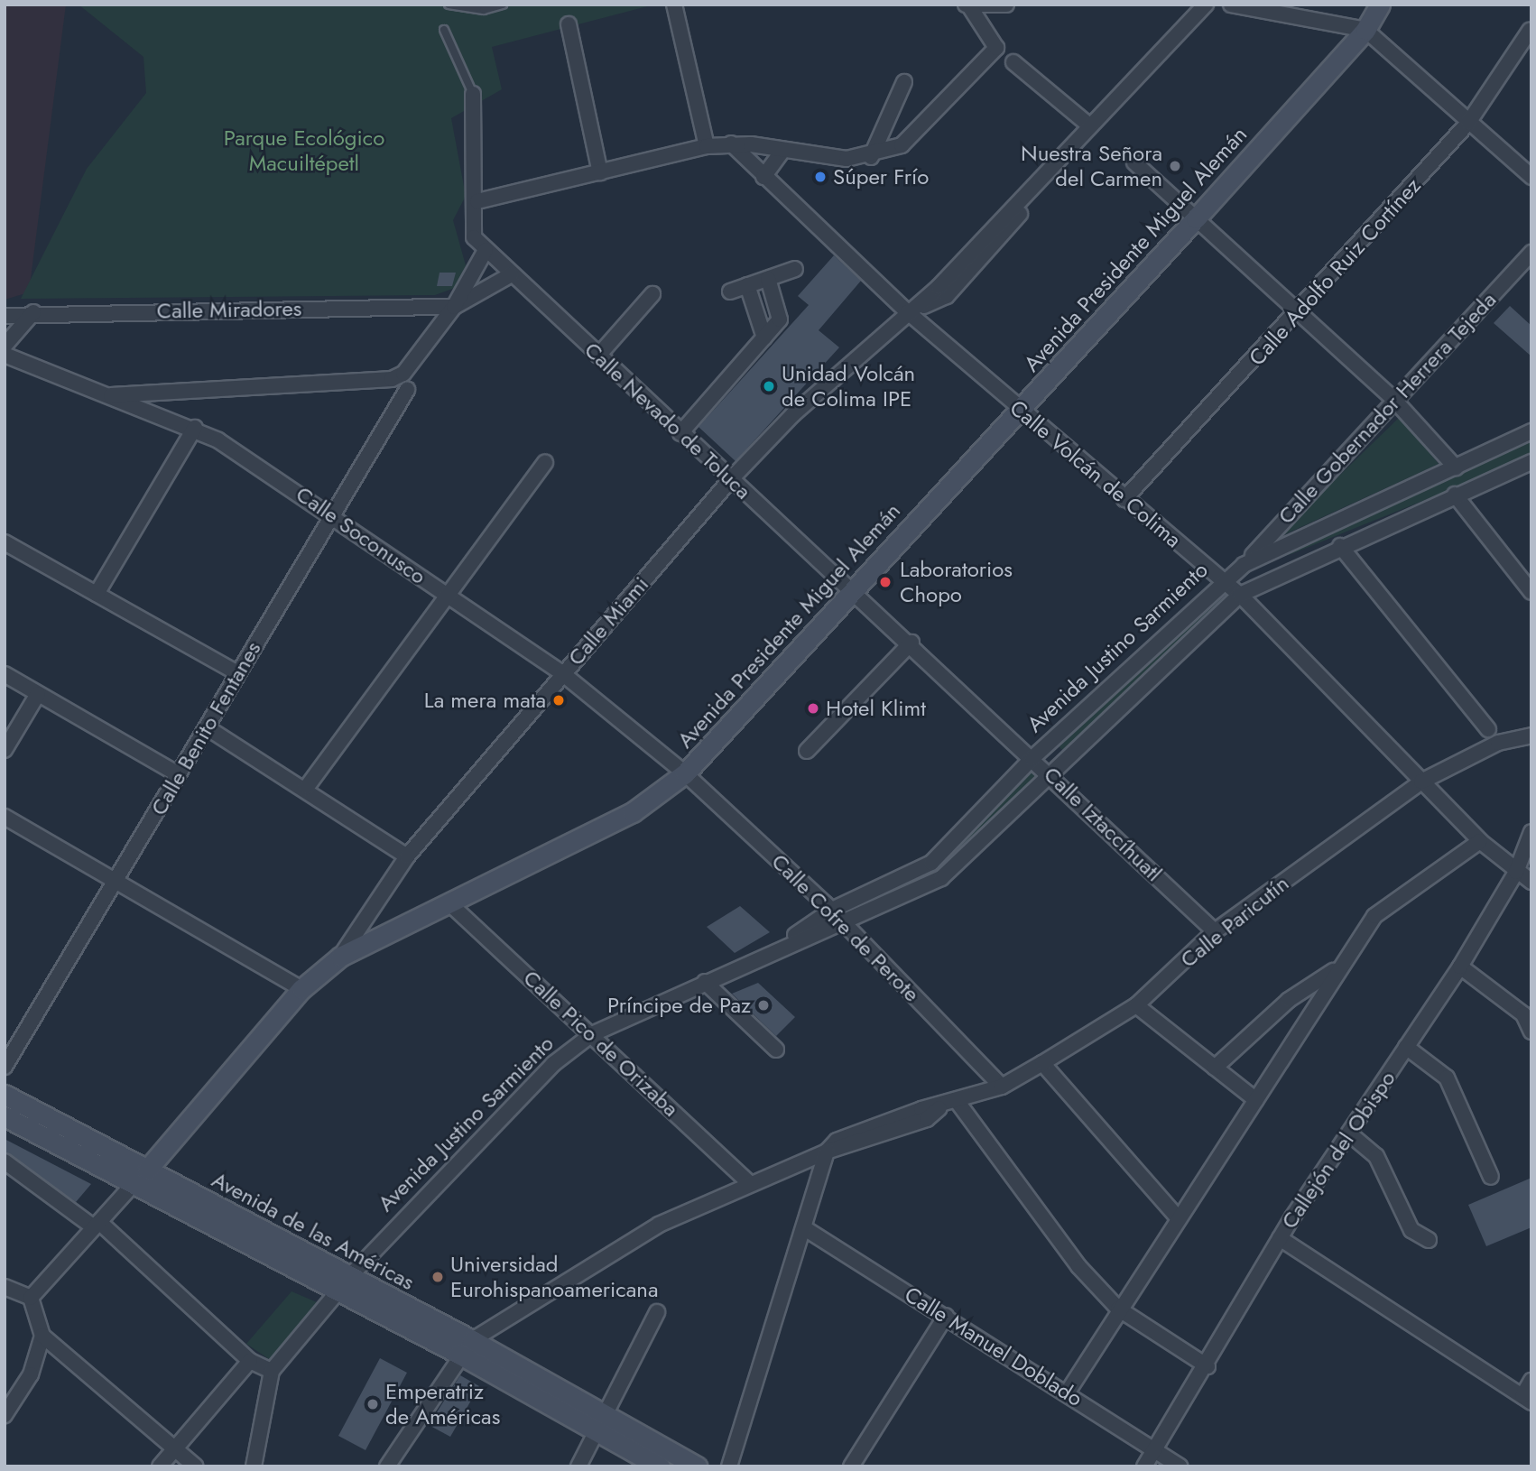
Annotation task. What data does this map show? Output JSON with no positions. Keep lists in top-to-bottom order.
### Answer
{
  "streets": {
    "main road": ["Avenida Presidente Miguel Alemán", "Avenida de las Américas"],
    "street": [
      "Calle Adolfo Ruiz Cortínez",
      "Calle Miradores",
      "Calle Gobernador Herrera Tejeda",
      "Calle Nevado de Toluca",
      "Calle Volcán de Colima",
      "Calle Soconusco",
      "Calle Miami",
      "Avenida Justino Sarmiento",
      "Calle Benito Fentanes",
      "Calle Iztaccíhuatl",
      "Calle Paricutín",
      "Calle Cofre de Perote",
      "Calle Pico de Orizaba",
      "Callejón del Obispo",
      "Calle Manuel Doblado"
    ]
  },
  "crossings": [
    ["Avenida Presidente Miguel Alemán", "Calle Nevado de Toluca"],
    ["Avenida Presidente Miguel Alemán", "Calle Volcán de Colima"],
    ["Avenida Presidente Miguel Alemán", "Calle Soconusco"],
    ["Avenida Presidente Miguel Alemán", "Calle Miami"],
    ["Avenida Presidente Miguel Alemán", "Calle Iztaccíhuatl"],
    ["Avenida Presidente Miguel Alemán", "Calle Cofre de Perote"],
    ["Avenida Presidente Miguel Alemán", "Calle Pico de Orizaba"],
    ["Avenida Presidente Miguel Alemán", "Avenida de las Américas"],
    ["Calle Adolfo Ruiz Cortínez", "Calle Volcán de Colima"],
    ["Calle Miradores", "Calle Nevado de Toluca"],
    ["Calle Gobernador Herrera Tejeda", "Avenida Justino Sarmiento"],
    ["Calle Nevado de Toluca", "Calle Miami"],
    ["Calle Nevado de Toluca", "Calle Iztaccíhuatl"],
    ["Calle Volcán de Colima", "Calle Miami"],
    ["Calle Volcán de Colima", "Avenida Justino Sarmiento"],
    ["Calle Volcán de Colima", "Calle Paricutín"],
    ["Calle Volcán de Colima", "Callejón del Obispo"],
    ["Calle Soconusco", "Calle Miami"],
    ["Calle Soconusco", "Calle Benito Fentanes"],
    ["Calle Soconusco", "Calle Cofre de Perote"],
    ["Avenida Justino Sarmiento", "Calle Iztaccíhuatl"],
    ["Avenida Justino Sarmiento", "Calle Cofre de Perote"],
    ["Avenida Justino Sarmiento", "Calle Pico de Orizaba"],
    ["Avenida Justino Sarmiento", "Avenida de las Américas"],
    ["Calle Iztaccíhuatl", "Calle Paricutín"],
    ["Calle Paricutín", "Calle Cofre de Perote"],
    ["Calle Paricutín", "Calle Pico de Orizaba"],
    ["Calle Paricutín", "Avenida de las Américas"],
    ["Callejón del Obispo", "Calle Manuel Doblado"]
  ],
  "parks": ["Parque Ecológico Macuiltépetl"],
  "places": [
    "Nuestra Señora del Carmen",
    "Súper Frío",
    "Unidad Volcán de Colima IPE",
    "Laboratorios Chopo",
    "La mera mata",
    "Hotel Klimt",
    "Príncipe de Paz",
    "Universidad Eurohispanoamericana",
    "Emperatriz de Américas"
  ]
}
